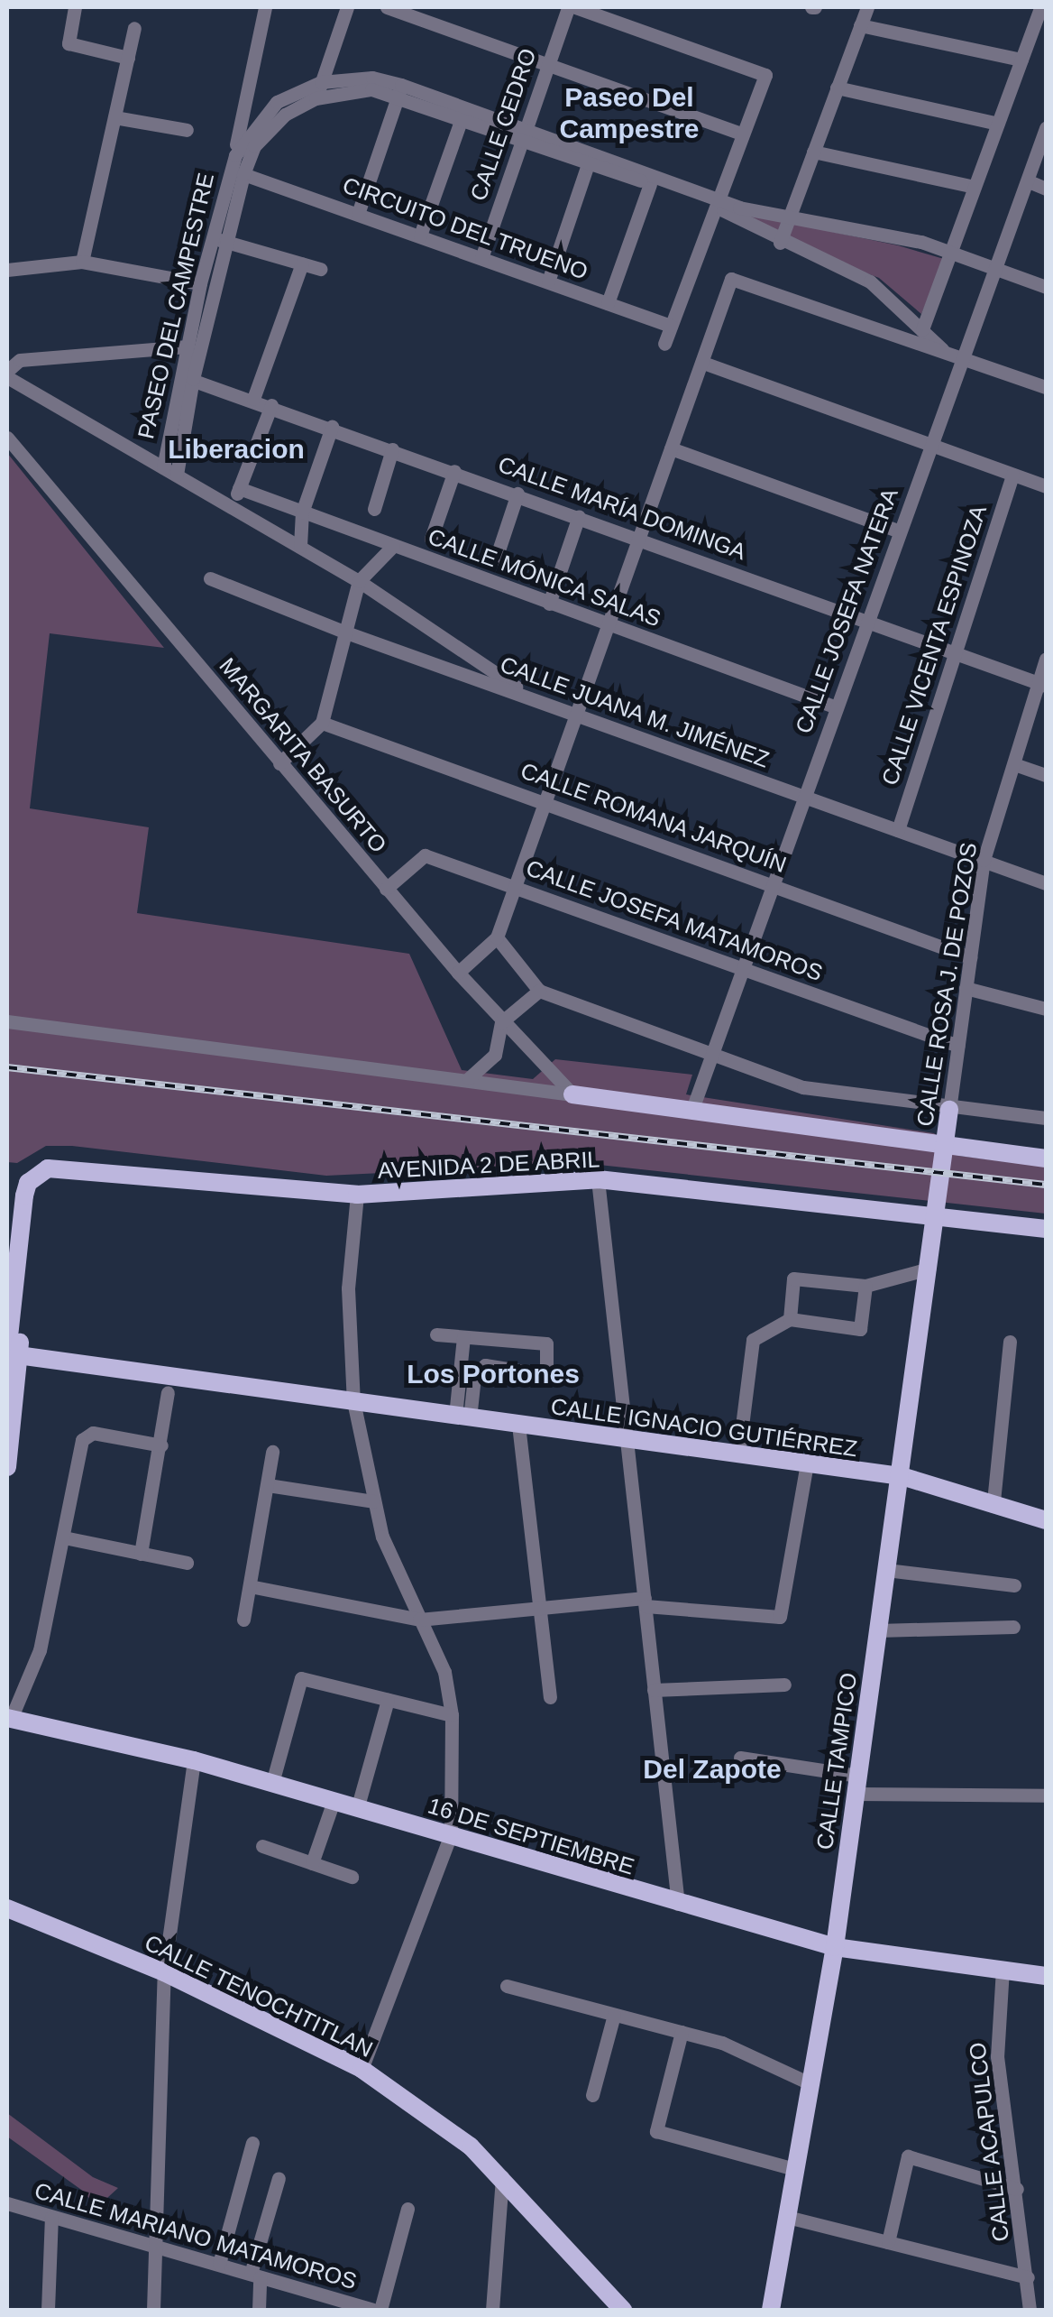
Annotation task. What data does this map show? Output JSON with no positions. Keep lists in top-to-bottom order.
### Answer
{
  "streets": {
    "main road": [
      "CALLE ROSA J. DE POZOS",
      "AVENIDA 2 DE ABRIL",
      "CALLE IGNACIO GUTIÉRREZ",
      "CALLE TAMPICO",
      "16 DE SEPTIEMBRE",
      "CALLE TENOCHTITLAN"
    ],
    "street": [
      "CALLE CEDRO",
      "CIRCUITO DEL TRUENO",
      "PASEO DEL CAMPESTRE",
      "CALLE MARÍA DOMINGA",
      "CALLE MÓNICA SALAS",
      "CALLE JOSEFA NATERA",
      "CALLE VICENTA ESPINOZA",
      "CALLE JUANA M. JIMÉNEZ",
      "MARGARITA BASURTO",
      "CALLE ROMANA JARQUÍN",
      "CALLE JOSEFA MATAMOROS",
      "CALLE ACAPULCO",
      "CALLE MARIANO MATAMOROS"
    ]
  },
  "crossings": [
    ["CALLE CEDRO", "CIRCUITO DEL TRUENO"],
    ["CIRCUITO DEL TRUENO", "PASEO DEL CAMPESTRE"],
    ["PASEO DEL CAMPESTRE", "CALLE MARÍA DOMINGA"],
    ["CALLE MARÍA DOMINGA", "CALLE JOSEFA NATERA"],
    ["CALLE MARÍA DOMINGA", "CALLE VICENTA ESPINOZA"],
    ["CALLE MARÍA DOMINGA", "CALLE ROSA J. DE POZOS"],
    ["CALLE MÓNICA SALAS", "CALLE JOSEFA NATERA"],
    ["CALLE JOSEFA NATERA", "CALLE JUANA M. JIMÉNEZ"],
    ["CALLE JOSEFA NATERA", "CALLE ROMANA JARQUÍN"],
    ["CALLE JOSEFA NATERA", "CALLE JOSEFA MATAMOROS"],
    ["CALLE VICENTA ESPINOZA", "CALLE JUANA M. JIMÉNEZ"],
    ["CALLE JUANA M. JIMÉNEZ", "CALLE ROSA J. DE POZOS"],
    ["MARGARITA BASURTO", "CALLE JOSEFA MATAMOROS"],
    ["CALLE ROMANA JARQUÍN", "CALLE ROSA J. DE POZOS"],
    ["CALLE JOSEFA MATAMOROS", "CALLE ROSA J. DE POZOS"],
    ["CALLE ROSA J. DE POZOS", "AVENIDA 2 DE ABRIL"],
    ["CALLE ROSA J. DE POZOS", "CALLE TAMPICO"],
    ["AVENIDA 2 DE ABRIL", "CALLE TAMPICO"],
    ["CALLE IGNACIO GUTIÉRREZ", "CALLE TAMPICO"],
    ["CALLE TAMPICO", "16 DE SEPTIEMBRE"],
    ["16 DE SEPTIEMBRE", "CALLE ACAPULCO"]
  ],
  "districts": [
    "Paseo Del Campestre",
    "Liberacion",
    "Los Portones",
    "Del Zapote"
  ]
}
